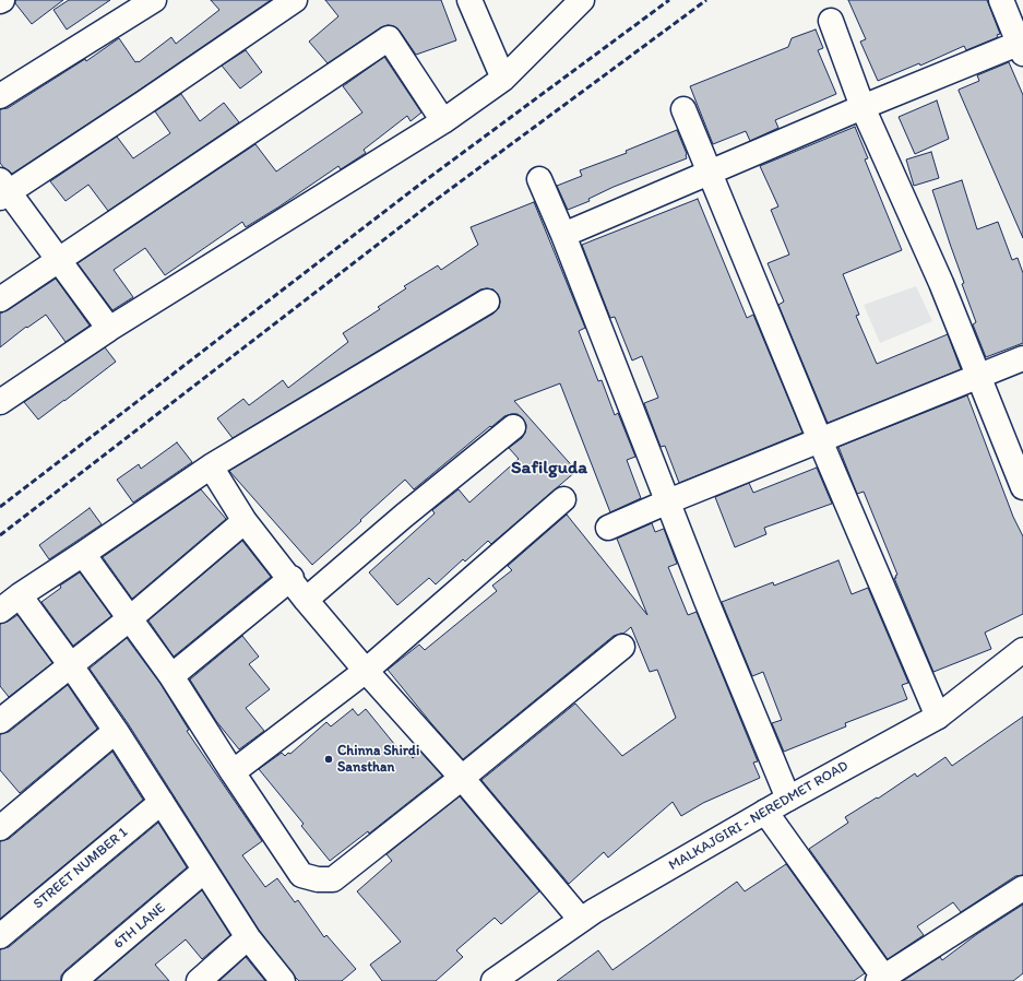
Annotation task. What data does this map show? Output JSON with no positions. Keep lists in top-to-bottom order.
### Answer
{
  "streets": {
    "street": ["MALKAJGIRI - NEREDMET ROAD", "STREET NUMBER 1", "6TH LANE"]
  },
  "districts": ["Safilguda"],
  "places": ["Chinna Shirdi Sansthan"]
}
